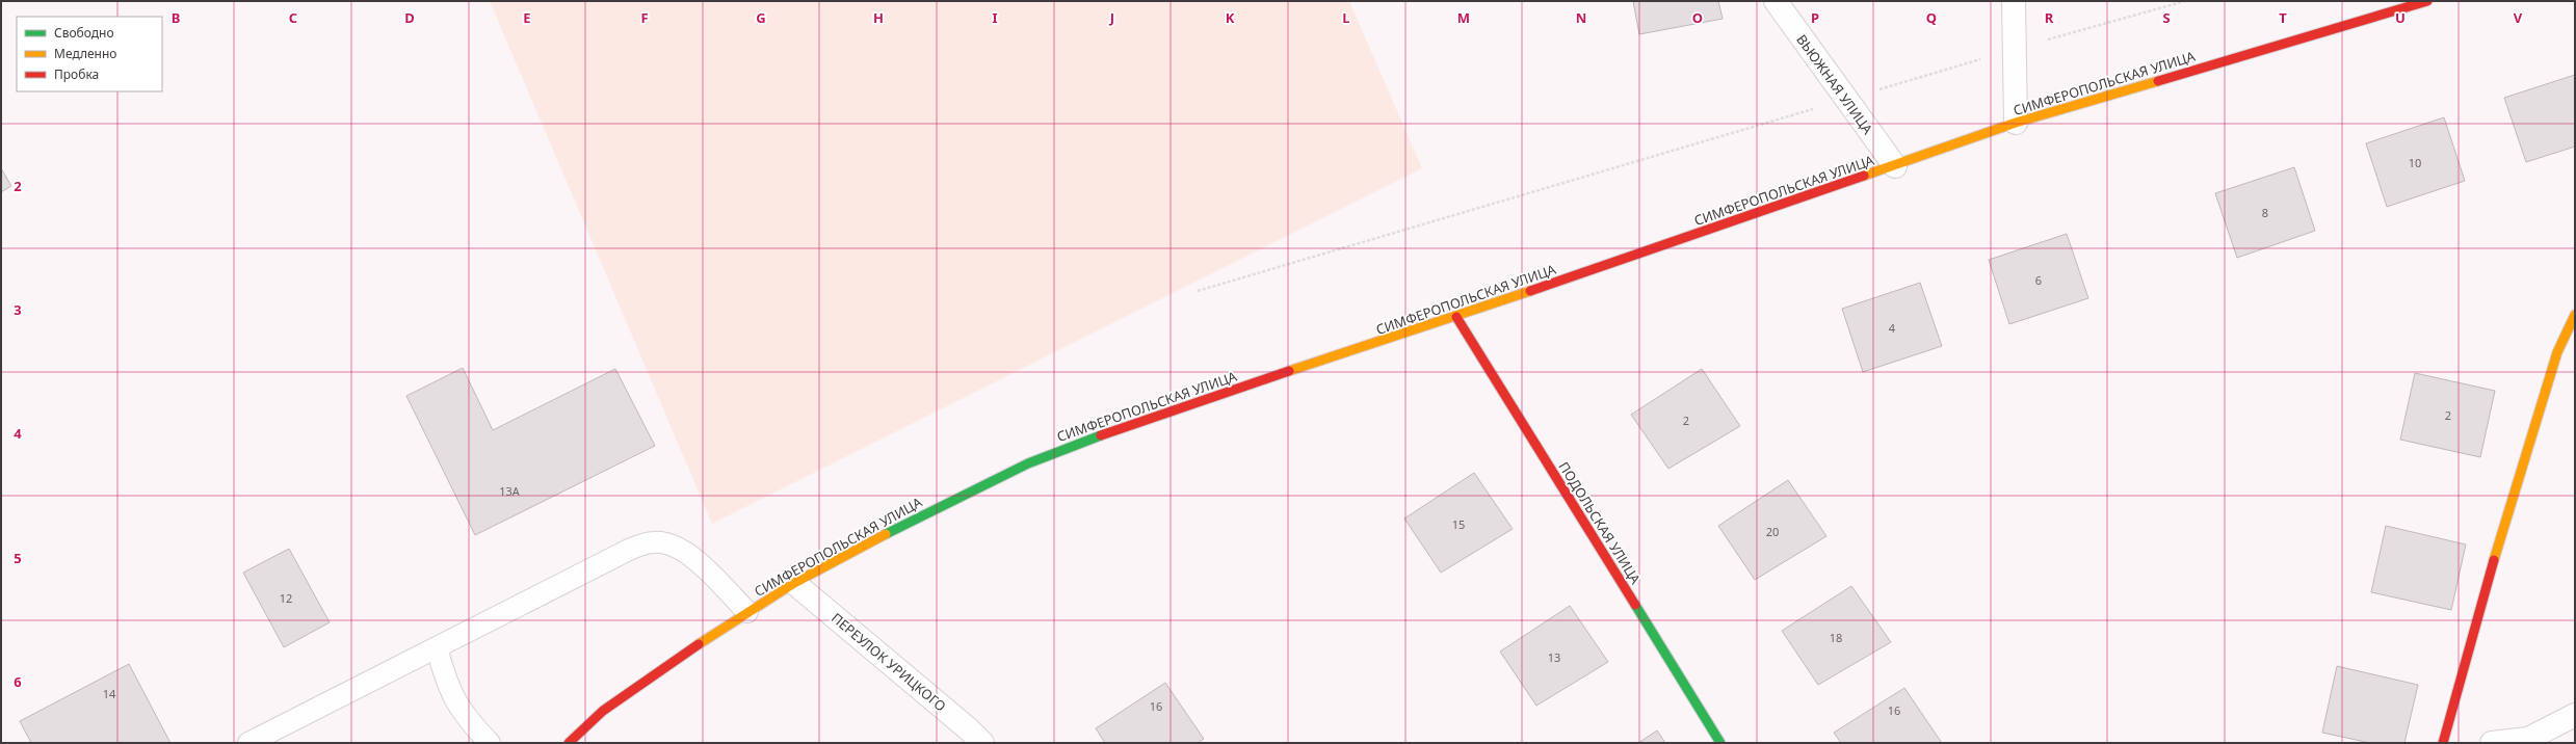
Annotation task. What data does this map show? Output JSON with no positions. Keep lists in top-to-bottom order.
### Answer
{
  "streets": {
    "street": [
      "СИМФЕРОПОЛЬСКАЯ УЛИЦА",
      "ВЬЮЖНАЯ УЛИЦА",
      "ПОДОЛЬСКАЯ УЛИЦА",
      "ПЕРЕУЛОК УРИЦКОГО"
    ]
  },
  "crossings": [
    ["СИМФЕРОПОЛЬСКАЯ УЛИЦА", "ВЬЮЖНАЯ УЛИЦА"],
    ["СИМФЕРОПОЛЬСКАЯ УЛИЦА", "ПОДОЛЬСКАЯ УЛИЦА"],
    ["СИМФЕРОПОЛЬСКАЯ УЛИЦА", "ПЕРЕУЛОК УРИЦКОГО"]
  ],
  "house_numbers": [
    "10",
    "8",
    "6",
    "4",
    "2",
    "2",
    "13А",
    "15",
    "20",
    "12",
    "18",
    "13",
    "14",
    "16",
    "16"
  ],
  "legend": ["Свободно", "Медленно", "Пробка"],
  "grid": {
    "columns": [
      "B",
      "C",
      "D",
      "E",
      "F",
      "G",
      "H",
      "I",
      "J",
      "K",
      "L",
      "M",
      "N",
      "O",
      "P",
      "Q",
      "R",
      "S",
      "T",
      "U",
      "V"
    ],
    "rows": [
      "2",
      "3",
      "4",
      "5",
      "6"
    ]
  }
}
